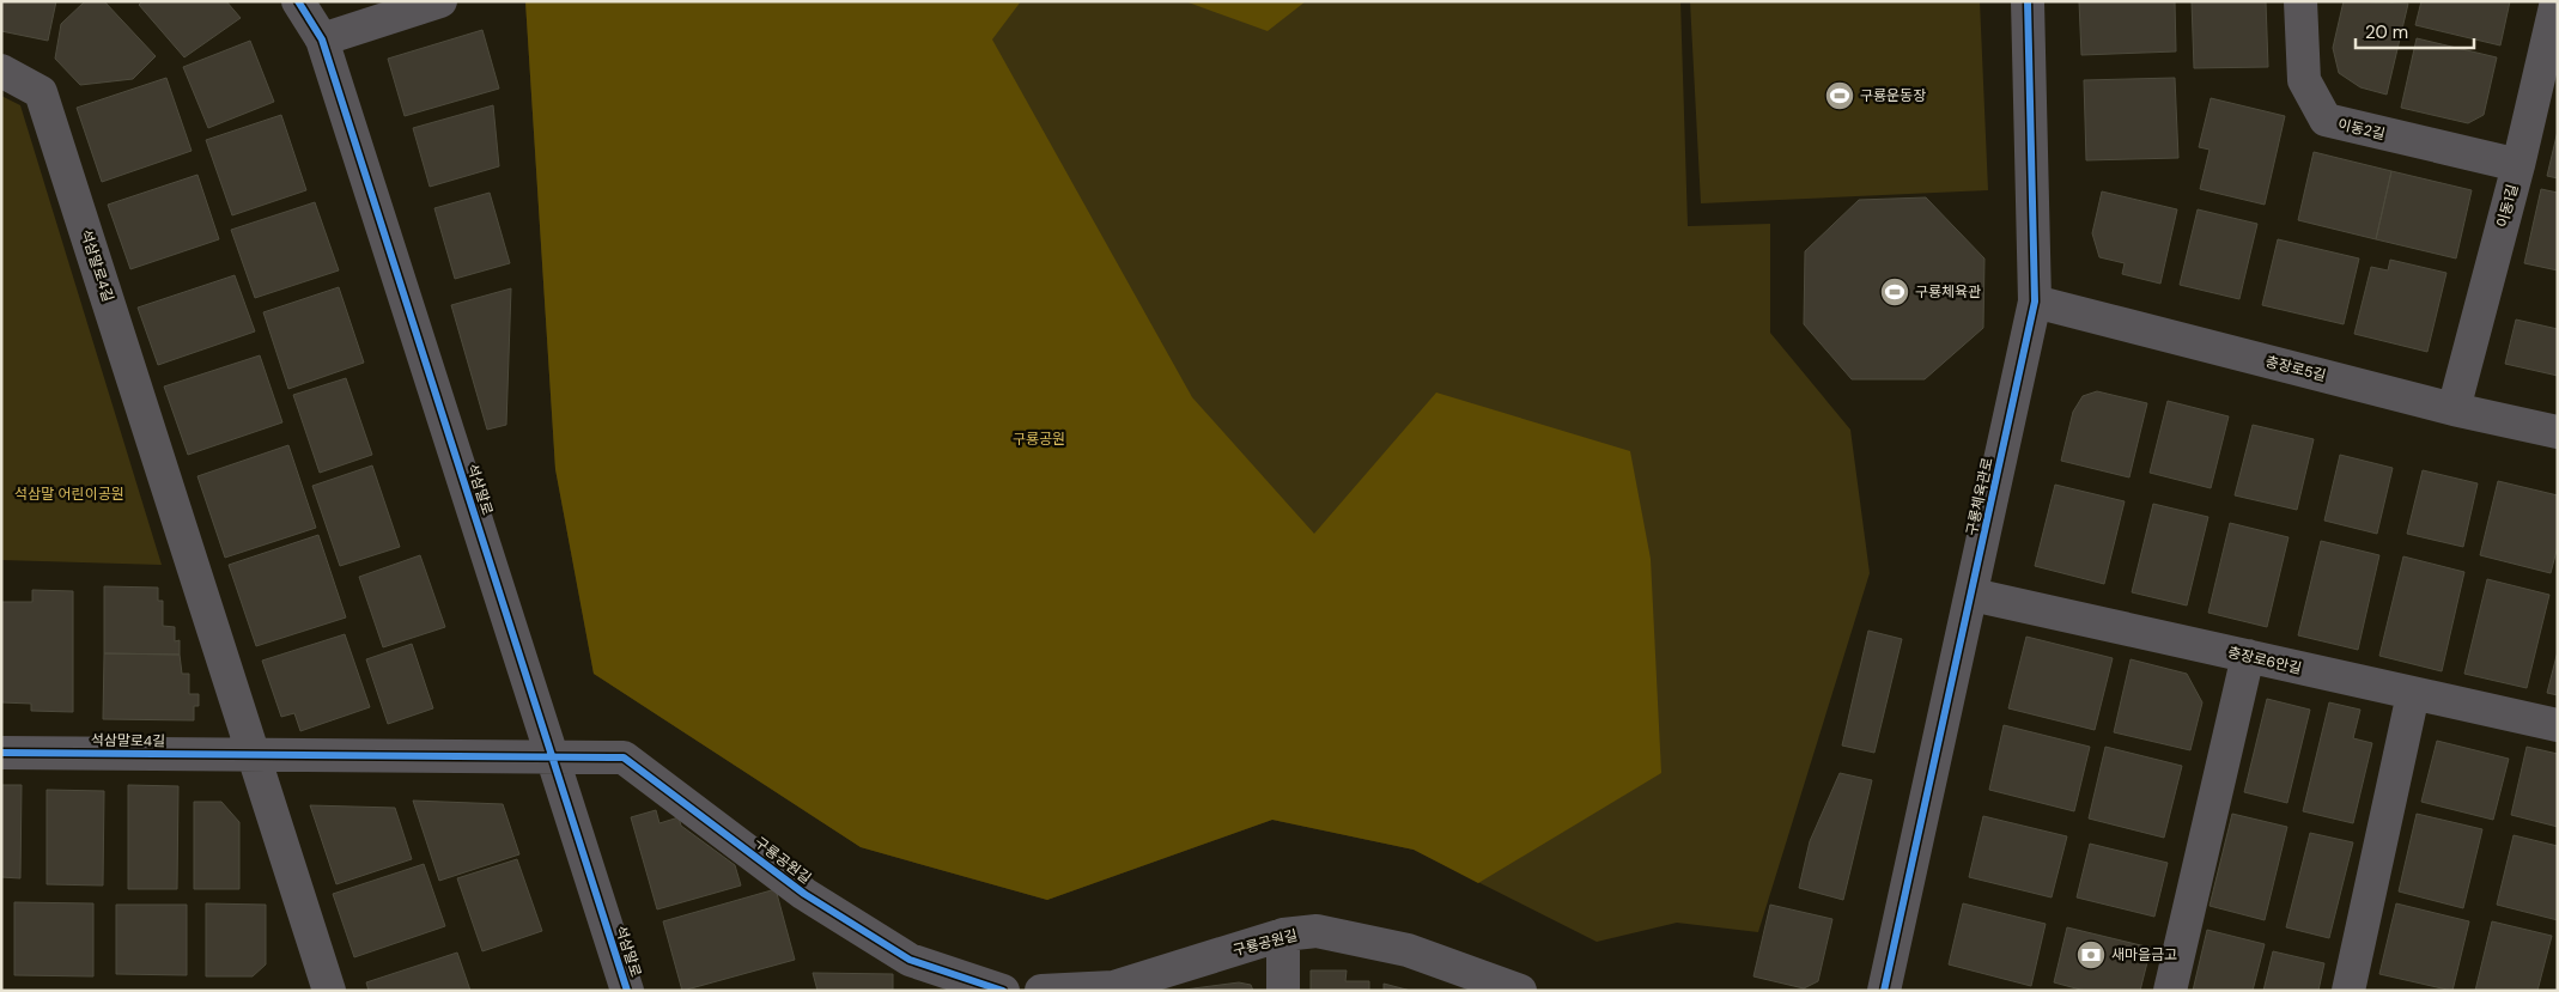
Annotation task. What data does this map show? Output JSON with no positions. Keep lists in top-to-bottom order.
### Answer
{
  "streets": {
    "street": [
      "이동2길",
      "이동1길",
      "석삼말로4길",
      "충장로5길",
      "석삼말로",
      "구룡체육관로",
      "충장로6안길",
      "구룡공원길"
    ]
  },
  "crossings": [
    ["이동2길", "이동1길"],
    ["이동1길", "충장로5길"],
    ["석삼말로4길", "구룡공원길"],
    ["충장로5길", "구룡체육관로"],
    ["석삼말로", "구룡공원길"],
    ["구룡체육관로", "충장로6안길"]
  ],
  "parks": ["구룡공원", "석삼말 어린이공원"],
  "places": {
    "sports": ["구룡운동장", "구룡체육관"],
    "bank": ["새마을금고"]
  },
  "scale_bar": "20 m"
}
